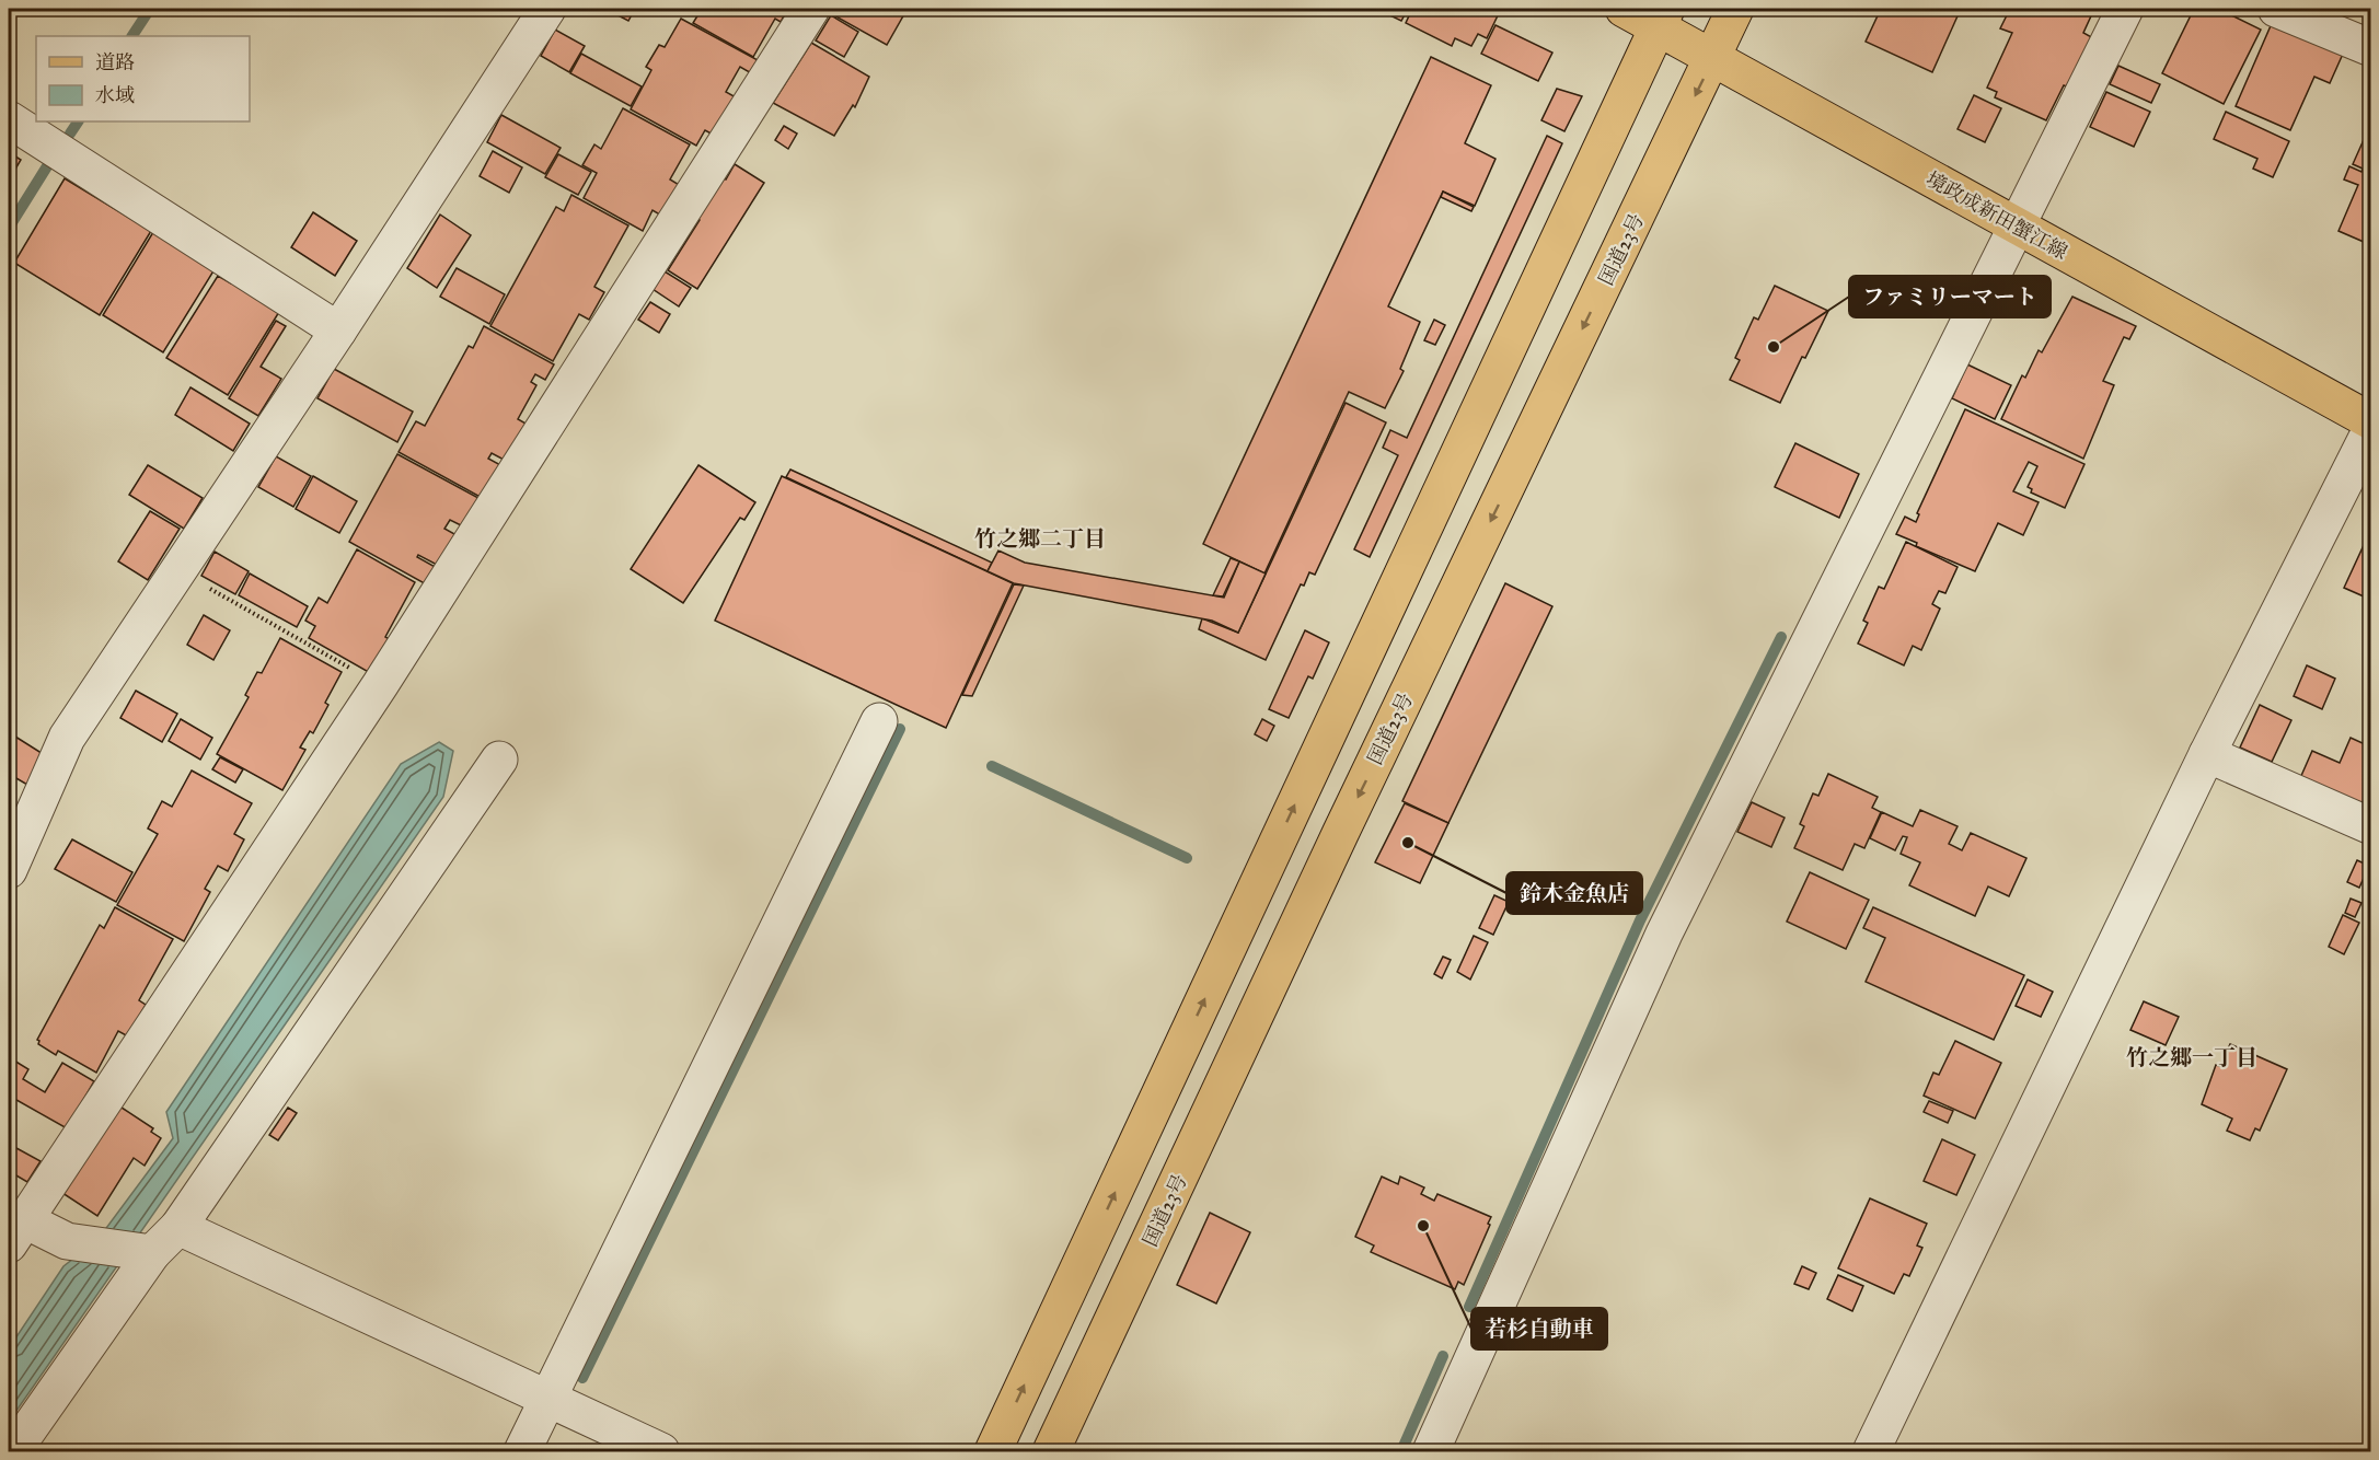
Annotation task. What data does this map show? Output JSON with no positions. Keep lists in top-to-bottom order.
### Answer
{
  "streets": {
    "main road": ["境政成新田蟹江線", "国道23号"]
  },
  "crossings": [
    ["境政成新田蟹江線", "国道23号"]
  ],
  "districts": ["竹之郷二丁目", "竹之郷一丁目"],
  "places": ["ファミリーマート", "鈴木金魚店", "若杉自動車"],
  "legend": ["道路", "水域"]
}
